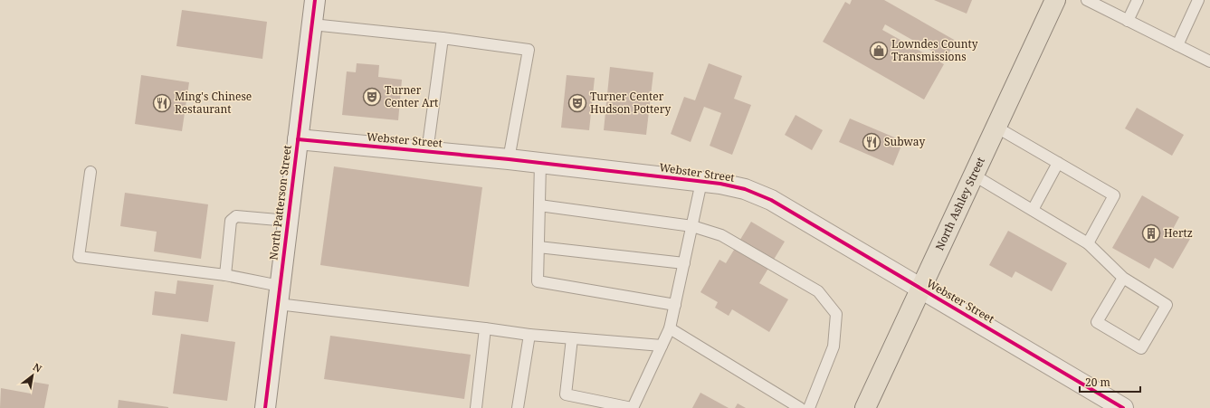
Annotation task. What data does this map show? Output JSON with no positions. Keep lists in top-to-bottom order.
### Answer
{
  "streets": {
    "main road": ["North Ashley Street"],
    "street": ["Webster Street", "North Patterson Street"]
  },
  "crossings": [
    ["Webster Street", "North Patterson Street"],
    ["Webster Street", "North Ashley Street"]
  ],
  "places": {
    "shop": ["Lowndes County Transmissions"],
    "theatre": ["Turner Center Art", "Turner Center Hudson Pottery"],
    "restaurant": ["Ming's Chinese Restaurant", "Subway"],
    "building": ["Hertz"]
  },
  "scale_bar": "20 m",
  "north": "top right"
}
